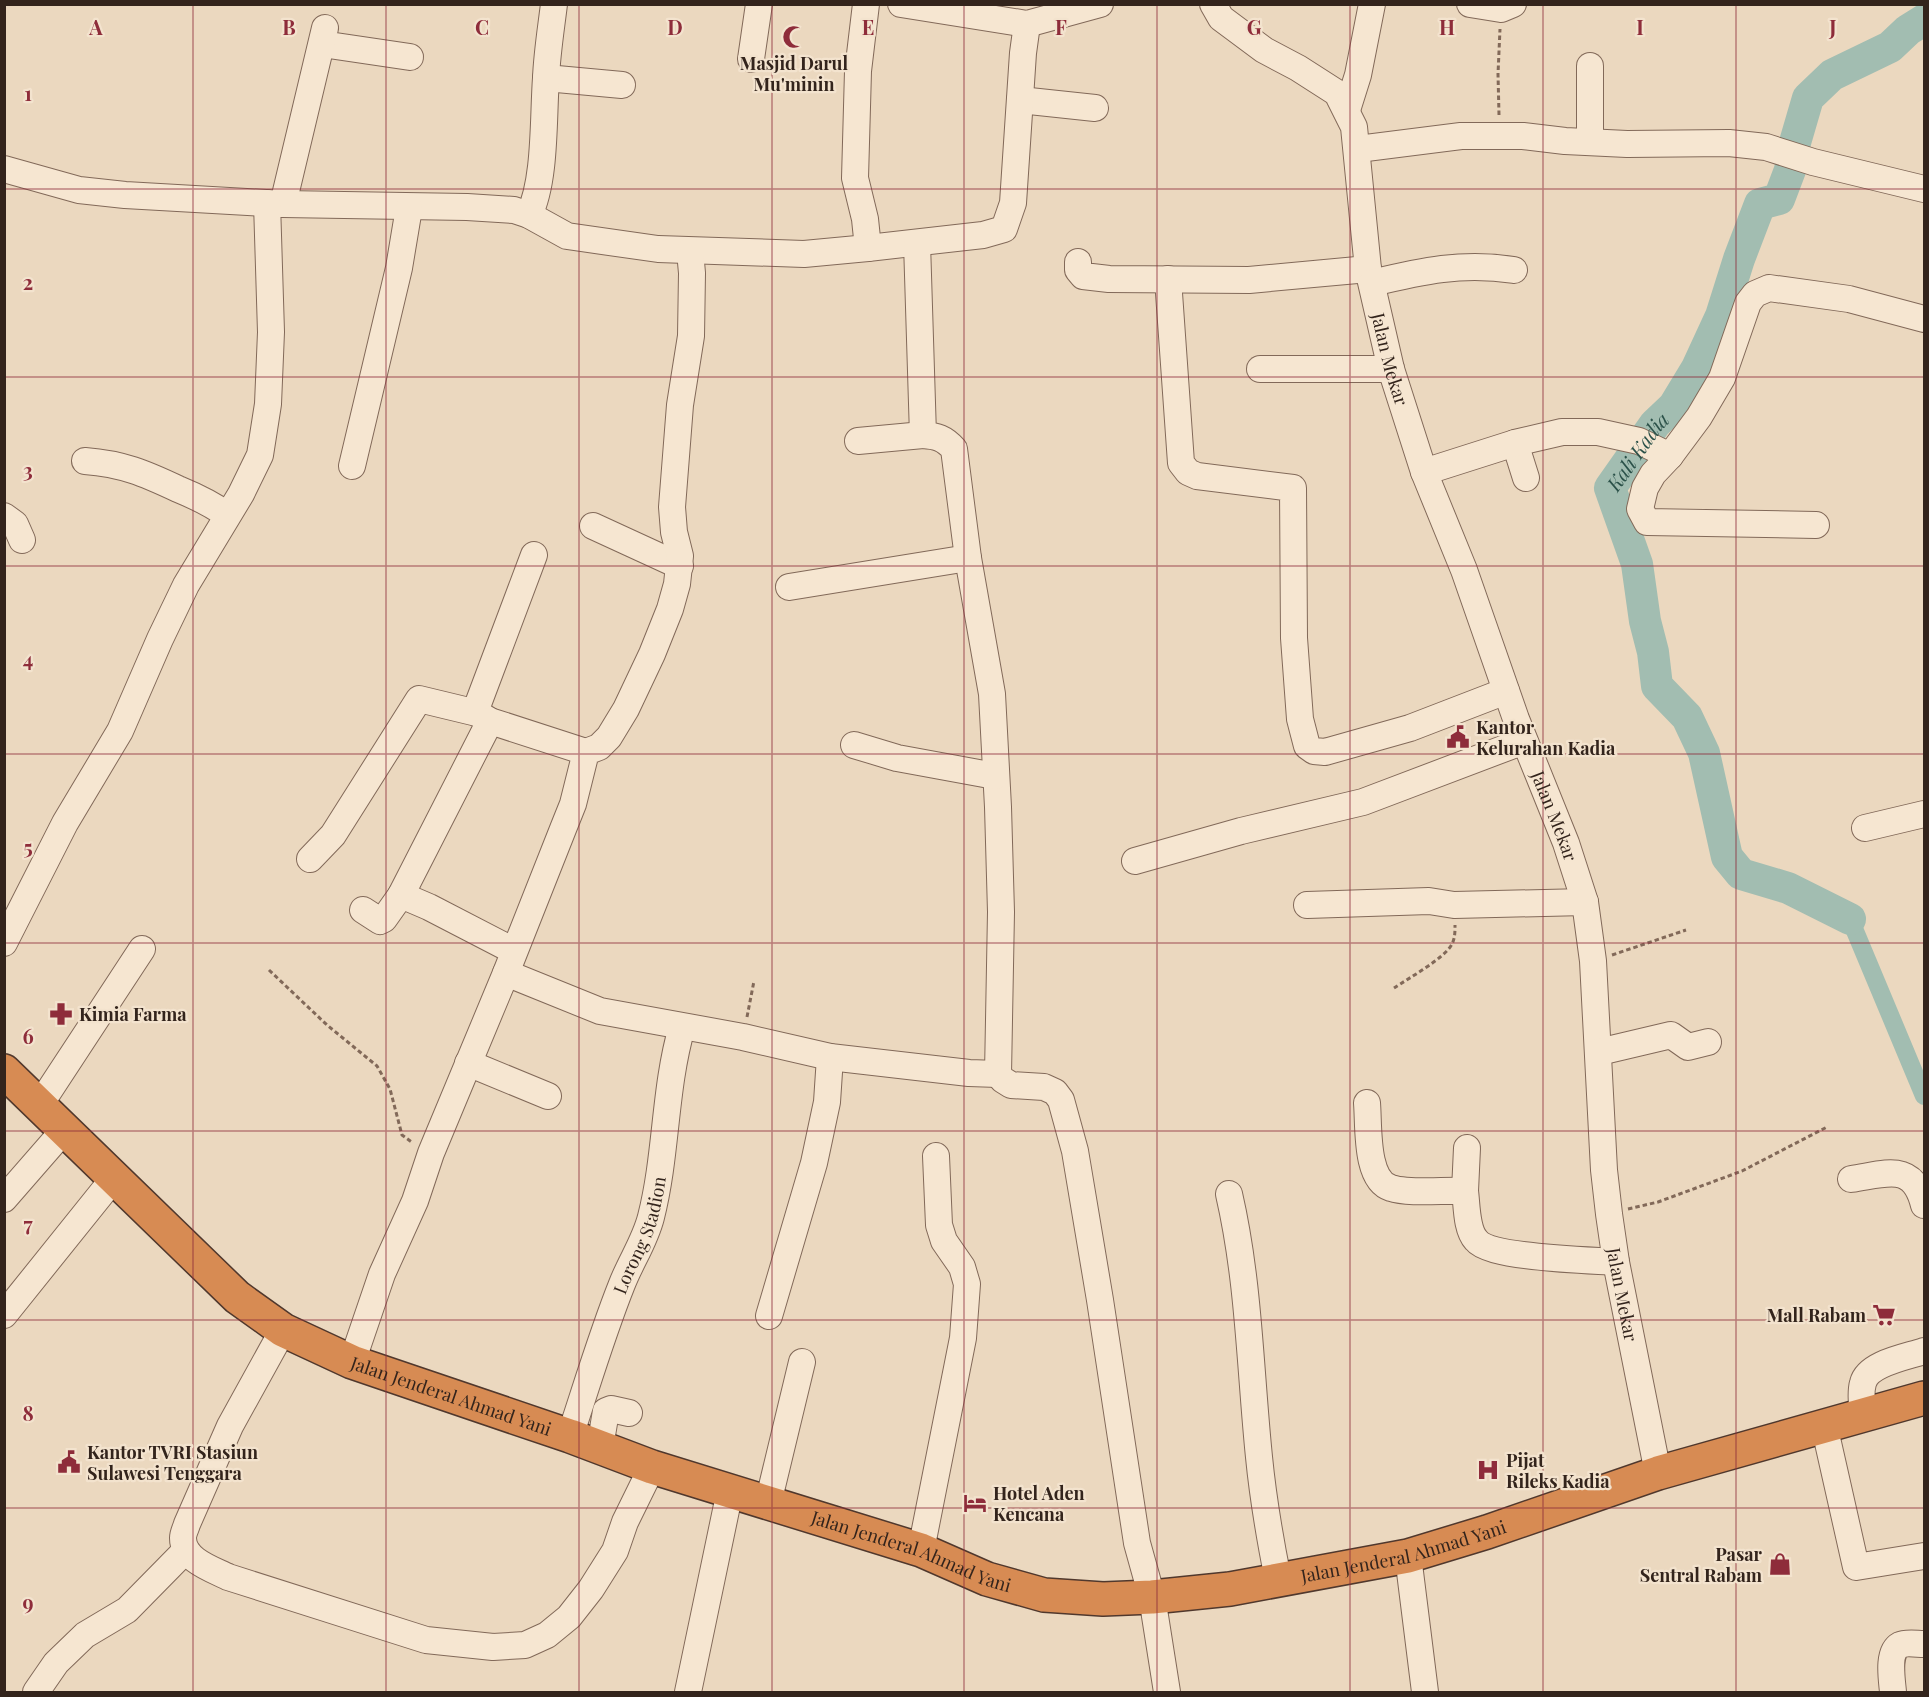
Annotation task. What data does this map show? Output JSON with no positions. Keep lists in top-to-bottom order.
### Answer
{
  "streets": {
    "highway": ["Jalan Jenderal Ahmad Yani"],
    "street": ["Jalan Mekar", "Lorong Stadion"]
  },
  "crossings": [
    ["Jalan Mekar", "Jalan Jenderal Ahmad Yani"],
    ["Lorong Stadion", "Jalan Jenderal Ahmad Yani"]
  ],
  "water": ["Kali Kadia"],
  "places": {
    "mosque": ["Masjid Darul Mu'minin"],
    "public building": ["Kantor Kelurahan Kadia", "Kantor TVRI Stasiun Sulawesi Tenggara"],
    "pharmacy": ["Kimia Farma"],
    "supermarket": ["Mall Rabam"],
    "hospital": ["Pijat Rileks Kadia"],
    "hotel": ["Hotel Aden Kencana"],
    "shop": ["Pasar Sentral Rabam"]
  },
  "grid": {
    "columns": [
      "A",
      "B",
      "C",
      "D",
      "E",
      "F",
      "G",
      "H",
      "I",
      "J"
    ],
    "rows": [
      "1",
      "2",
      "3",
      "4",
      "5",
      "6",
      "7",
      "8",
      "9"
    ]
  }
}
